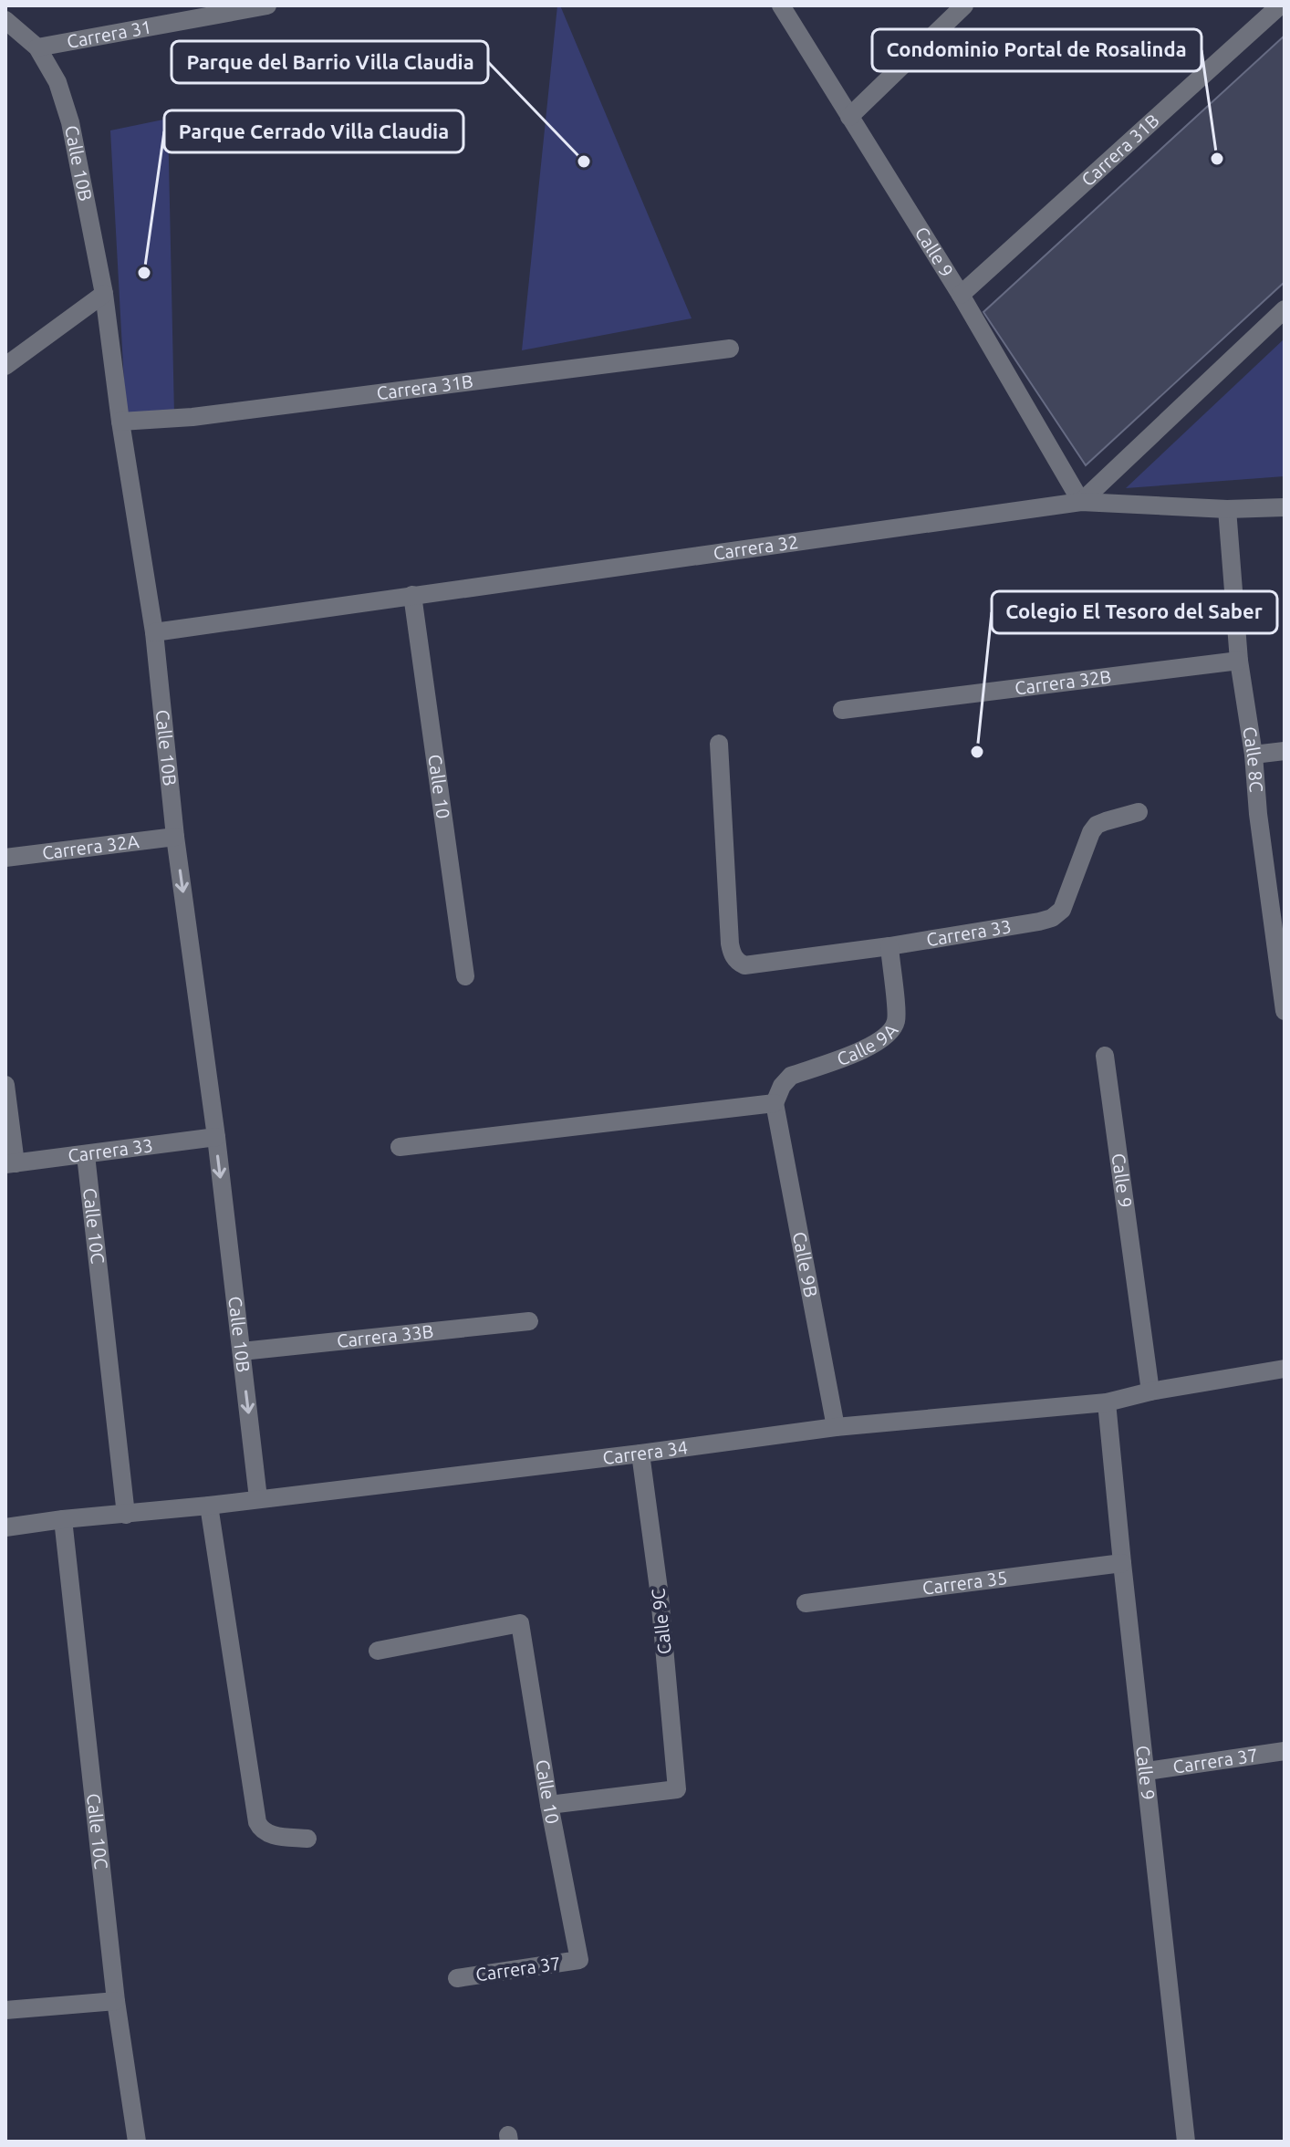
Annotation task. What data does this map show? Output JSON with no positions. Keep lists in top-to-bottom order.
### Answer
{
  "streets": {
    "street": [
      "Carrera 31",
      "Carrera 31B",
      "Calle 10B",
      "Calle 9",
      "Carrera 32",
      "Carrera 32B",
      "Calle 8C",
      "Calle 10",
      "Carrera 32A",
      "Carrera 33",
      "Calle 9A",
      "Calle 10C",
      "Calle 9B",
      "Carrera 33B",
      "Carrera 34",
      "Carrera 35",
      "Calle 9C",
      "Carrera 37"
    ]
  },
  "crossings": [
    ["Carrera 31", "Calle 10B"],
    ["Carrera 31B", "Calle 10B"],
    ["Carrera 31B", "Calle 9"],
    ["Calle 10B", "Carrera 32"],
    ["Calle 10B", "Carrera 32A"],
    ["Calle 10B", "Carrera 33"],
    ["Calle 10B", "Carrera 33B"],
    ["Calle 10B", "Carrera 34"],
    ["Calle 9", "Carrera 32"],
    ["Calle 9", "Carrera 34"],
    ["Calle 9", "Carrera 35"],
    ["Calle 9", "Carrera 37"],
    ["Carrera 32", "Calle 10"],
    ["Carrera 32B", "Calle 8C"],
    ["Calle 10", "Calle 9C"],
    ["Calle 10", "Carrera 37"],
    ["Carrera 33", "Calle 9A"],
    ["Carrera 33", "Calle 10C"],
    ["Calle 9A", "Calle 9B"],
    ["Calle 10C", "Carrera 34"],
    ["Calle 9B", "Carrera 34"],
    ["Carrera 34", "Calle 9C"]
  ],
  "one_way": ["Calle 10B"],
  "places": [
    "Condominio Portal de Rosalinda",
    "Parque del Barrio Villa Claudia",
    "Parque Cerrado Villa Claudia",
    "Colegio El Tesoro del Saber"
  ]
}
